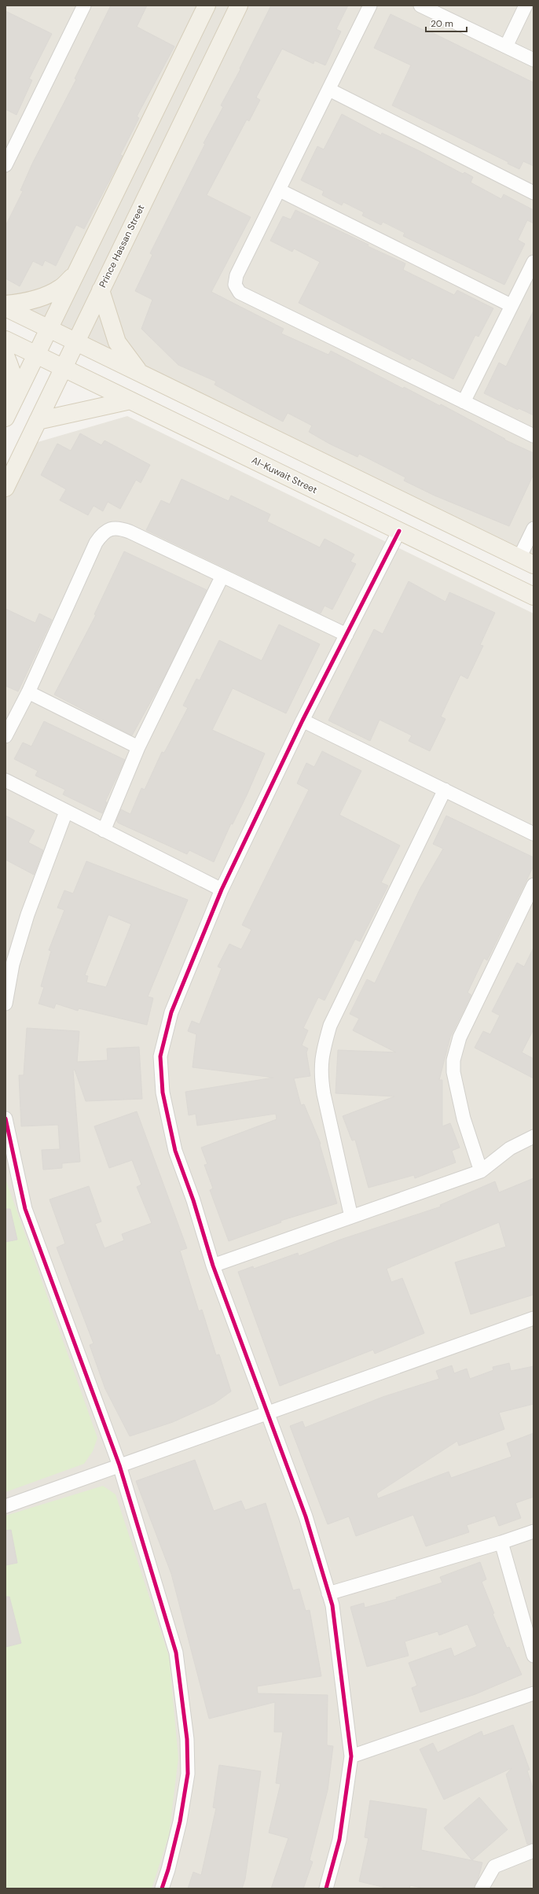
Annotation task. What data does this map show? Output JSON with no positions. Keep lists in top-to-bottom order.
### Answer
{
  "streets": {
    "main road": ["Prince Hassan Street", "Al-Kuwait Street"]
  },
  "crossings": [
    ["Prince Hassan Street", "Al-Kuwait Street"]
  ],
  "scale_bar": "20 m"
}
